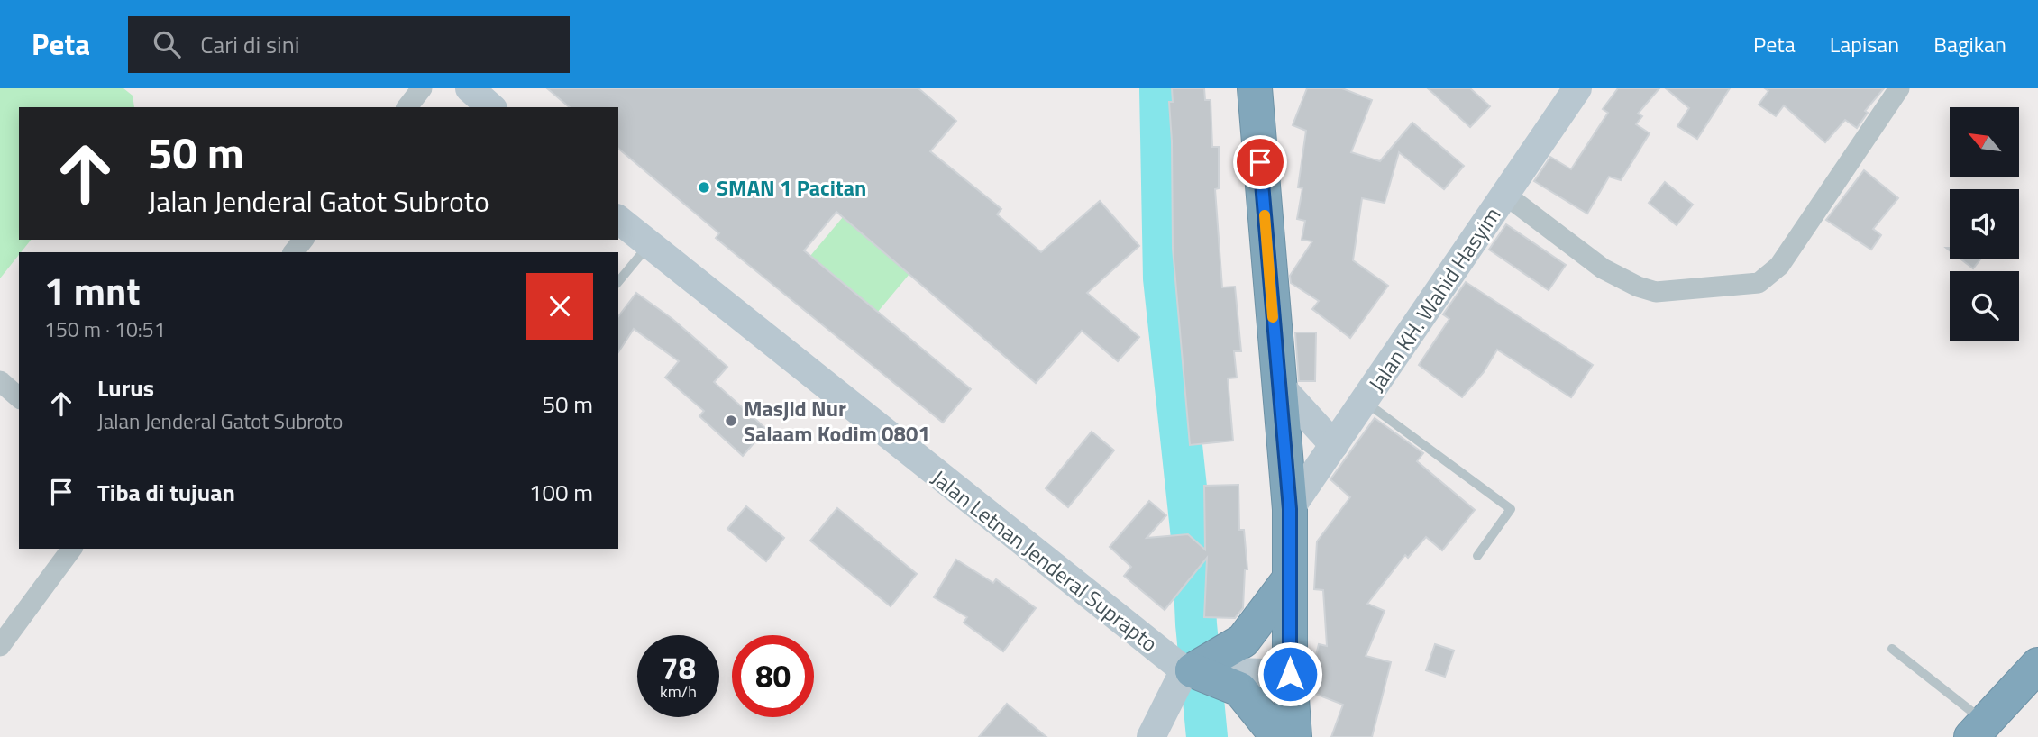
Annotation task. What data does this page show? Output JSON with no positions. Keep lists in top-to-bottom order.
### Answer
{
  "streets": {
    "main road": ["Jalan KH. Wahid Hasyim", "Jalan Letnan Jenderal Suprapto"]
  },
  "places": ["SMAN 1 Pacitan", "Masjid Nur Salaam Kodim 0801"],
  "north": "top left",
  "page": {
    "header": "Peta",
    "search": "Cari di sini",
    "nav": ["Peta", "Lapisan", "Bagikan"],
    "turn": ["50 m", "Jalan Jenderal Gatot Subroto"],
    "heading": ["1 mnt", "150 m · 10:51"],
    "list": [
      {
        "name": "Lurus",
        "note": "Jalan Jenderal Gatot Subroto",
        "value": "50 m"
      },
      {
        "name": "Tiba di tujuan",
        "value": "100 m"
      }
    ],
    "speed": "78 km/h",
    "limit": "80"
  }
}
